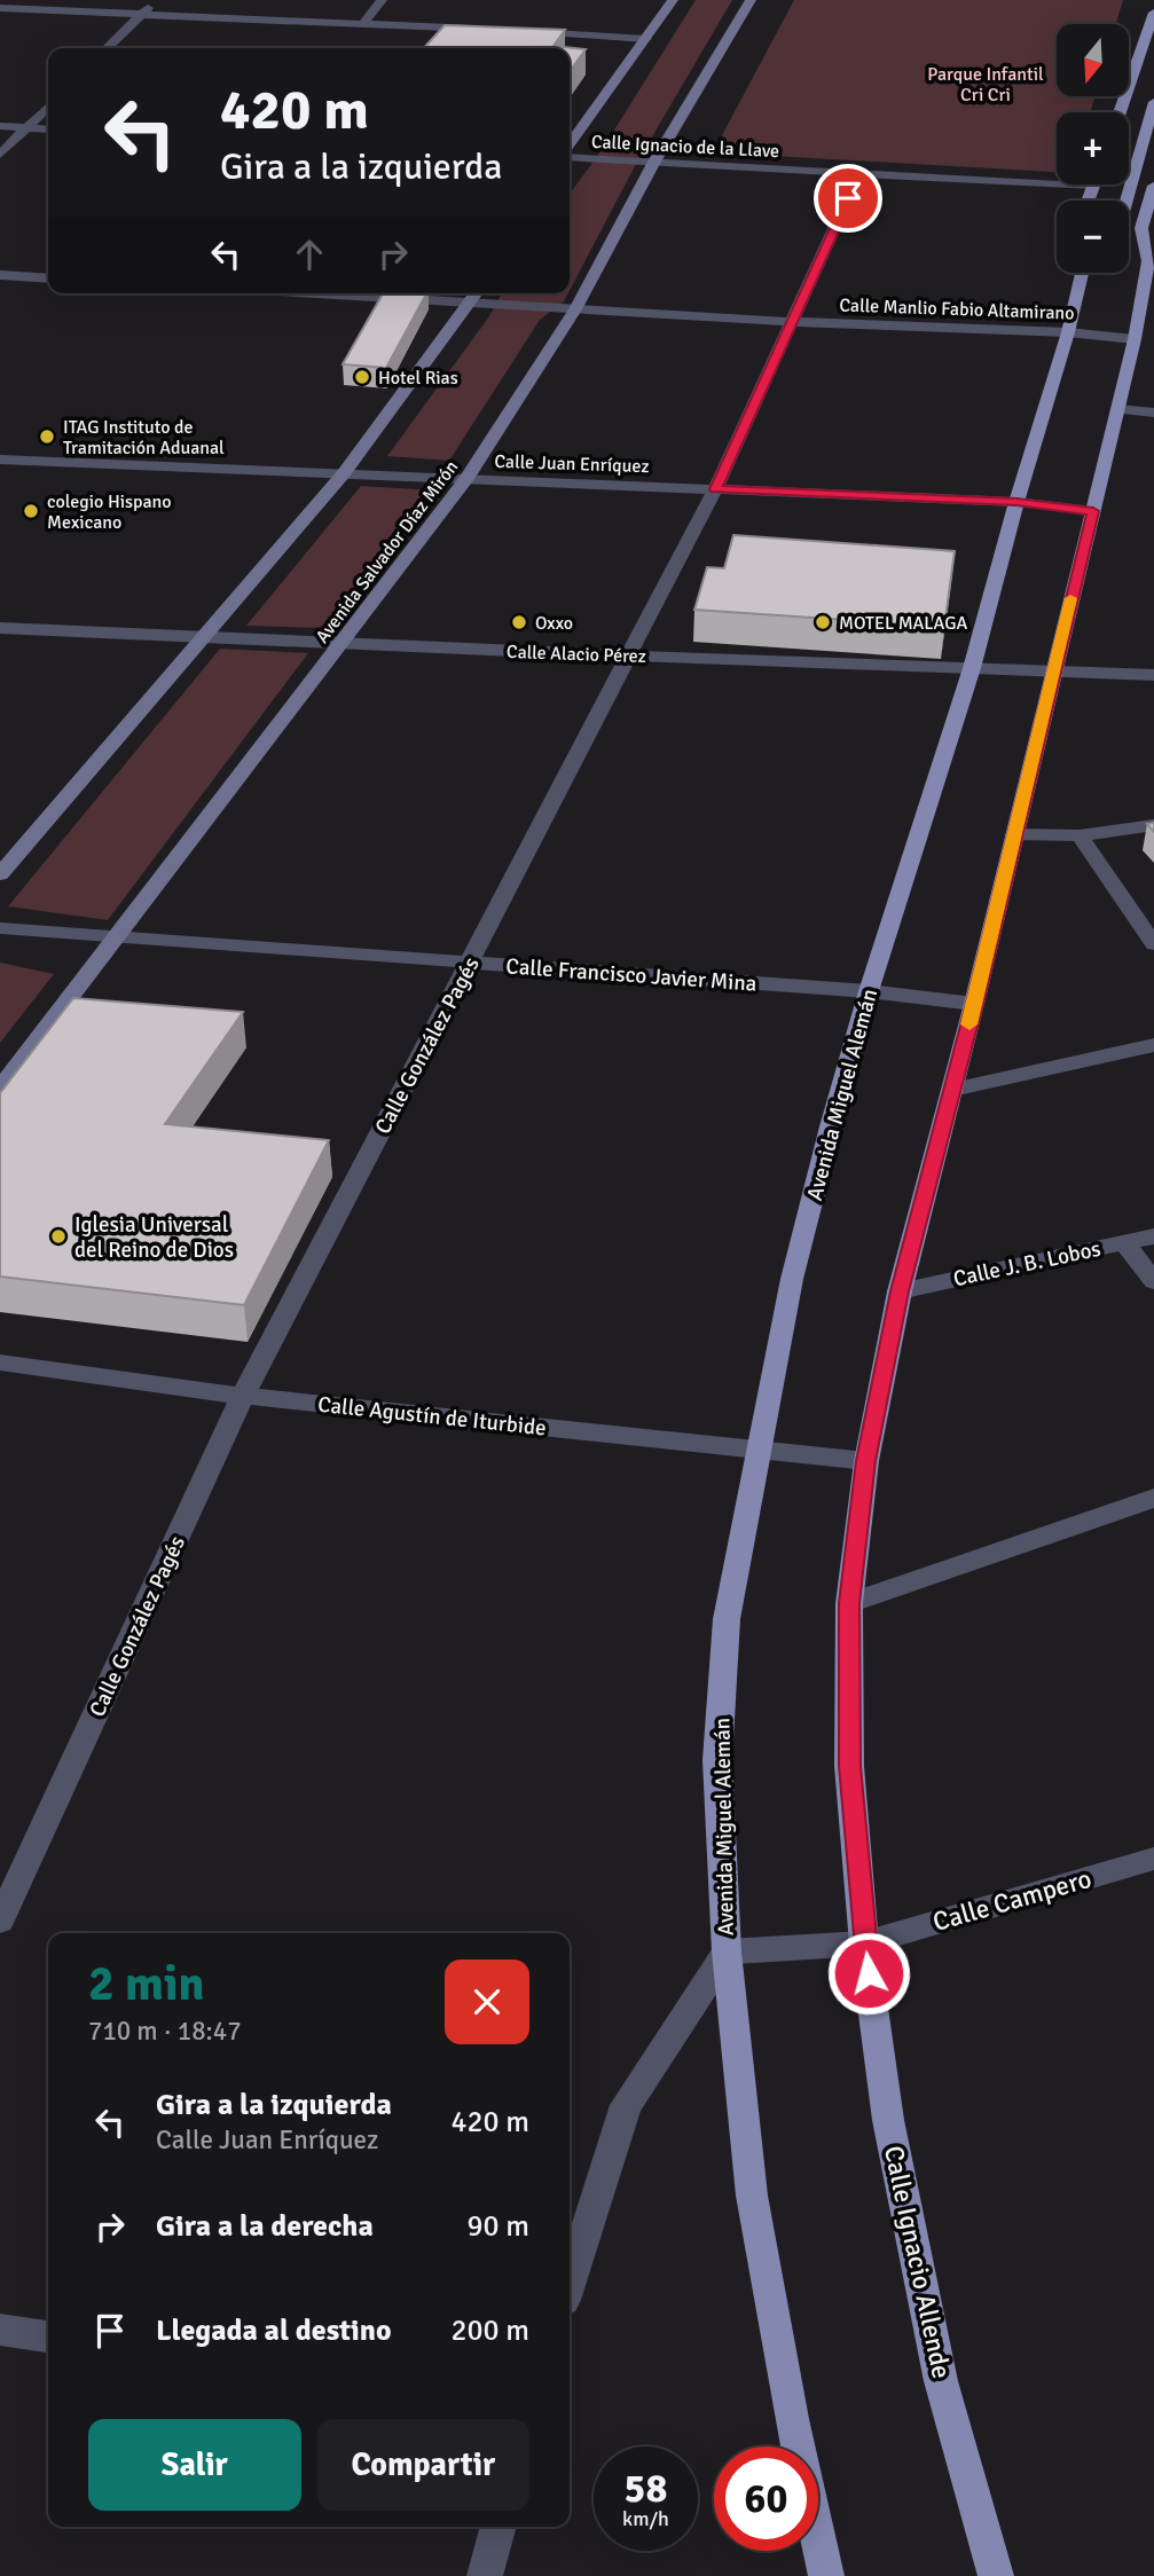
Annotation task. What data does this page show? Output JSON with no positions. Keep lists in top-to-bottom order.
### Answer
{
  "streets": {
    "main road": ["Avenida Salvador Díaz Mirón", "Avenida Miguel Alemán", "Calle Ignacio Allende"],
    "street": [
      "Calle Ignacio de la Llave",
      "Calle Manlio Fabio Altamirano",
      "Calle Juan Enríquez",
      "Calle Alacio Pérez",
      "Calle Francisco Javier Mina",
      "Calle González Pagés",
      "Calle J. B. Lobos",
      "Calle Agustín de Iturbide",
      "Calle Campero"
    ]
  },
  "crossings": [
    ["Calle Ignacio de la Llave", "Avenida Salvador Díaz Mirón"],
    ["Calle Ignacio de la Llave", "Calle González Pagés"],
    ["Calle Manlio Fabio Altamirano", "Avenida Salvador Díaz Mirón"],
    ["Calle Manlio Fabio Altamirano", "Calle González Pagés"],
    ["Calle Manlio Fabio Altamirano", "Avenida Miguel Alemán"],
    ["Calle Juan Enríquez", "Avenida Salvador Díaz Mirón"],
    ["Calle Juan Enríquez", "Calle González Pagés"],
    ["Calle Juan Enríquez", "Avenida Miguel Alemán"],
    ["Avenida Salvador Díaz Mirón", "Calle Alacio Pérez"],
    ["Avenida Salvador Díaz Mirón", "Calle Francisco Javier Mina"],
    ["Calle Alacio Pérez", "Calle González Pagés"],
    ["Calle Alacio Pérez", "Avenida Miguel Alemán"],
    ["Calle Francisco Javier Mina", "Calle González Pagés"],
    ["Calle Francisco Javier Mina", "Avenida Miguel Alemán"],
    ["Calle González Pagés", "Calle Agustín de Iturbide"],
    ["Avenida Miguel Alemán", "Calle Agustín de Iturbide"],
    ["Avenida Miguel Alemán", "Calle Campero"],
    ["Calle Campero", "Calle Ignacio Allende"]
  ],
  "parks": ["Parque Infantil Cri Cri"],
  "places": [
    "Hotel Rias",
    "ITAG Instituto de Tramitación Aduanal",
    "colegio Hispano Mexicano",
    "Oxxo",
    "MOTEL MALAGA",
    "Iglesia Universal del Reino de Dios"
  ],
  "north": "bottom",
  "page": {
    "map_buttons": ["+", "−"],
    "turn": ["420 m", "Gira a la izquierda"],
    "heading": ["2 min", "710 m · 18:47"],
    "list": [
      {
        "name": "Gira a la izquierda",
        "note": "Calle Juan Enríquez",
        "value": "420 m"
      },
      {
        "name": "Gira a la derecha",
        "value": "90 m"
      },
      {
        "name": "Llegada al destino",
        "value": "200 m"
      }
    ],
    "buttons": ["Salir", "Compartir"],
    "speed": "58 km/h",
    "limit": "60"
  }
}
